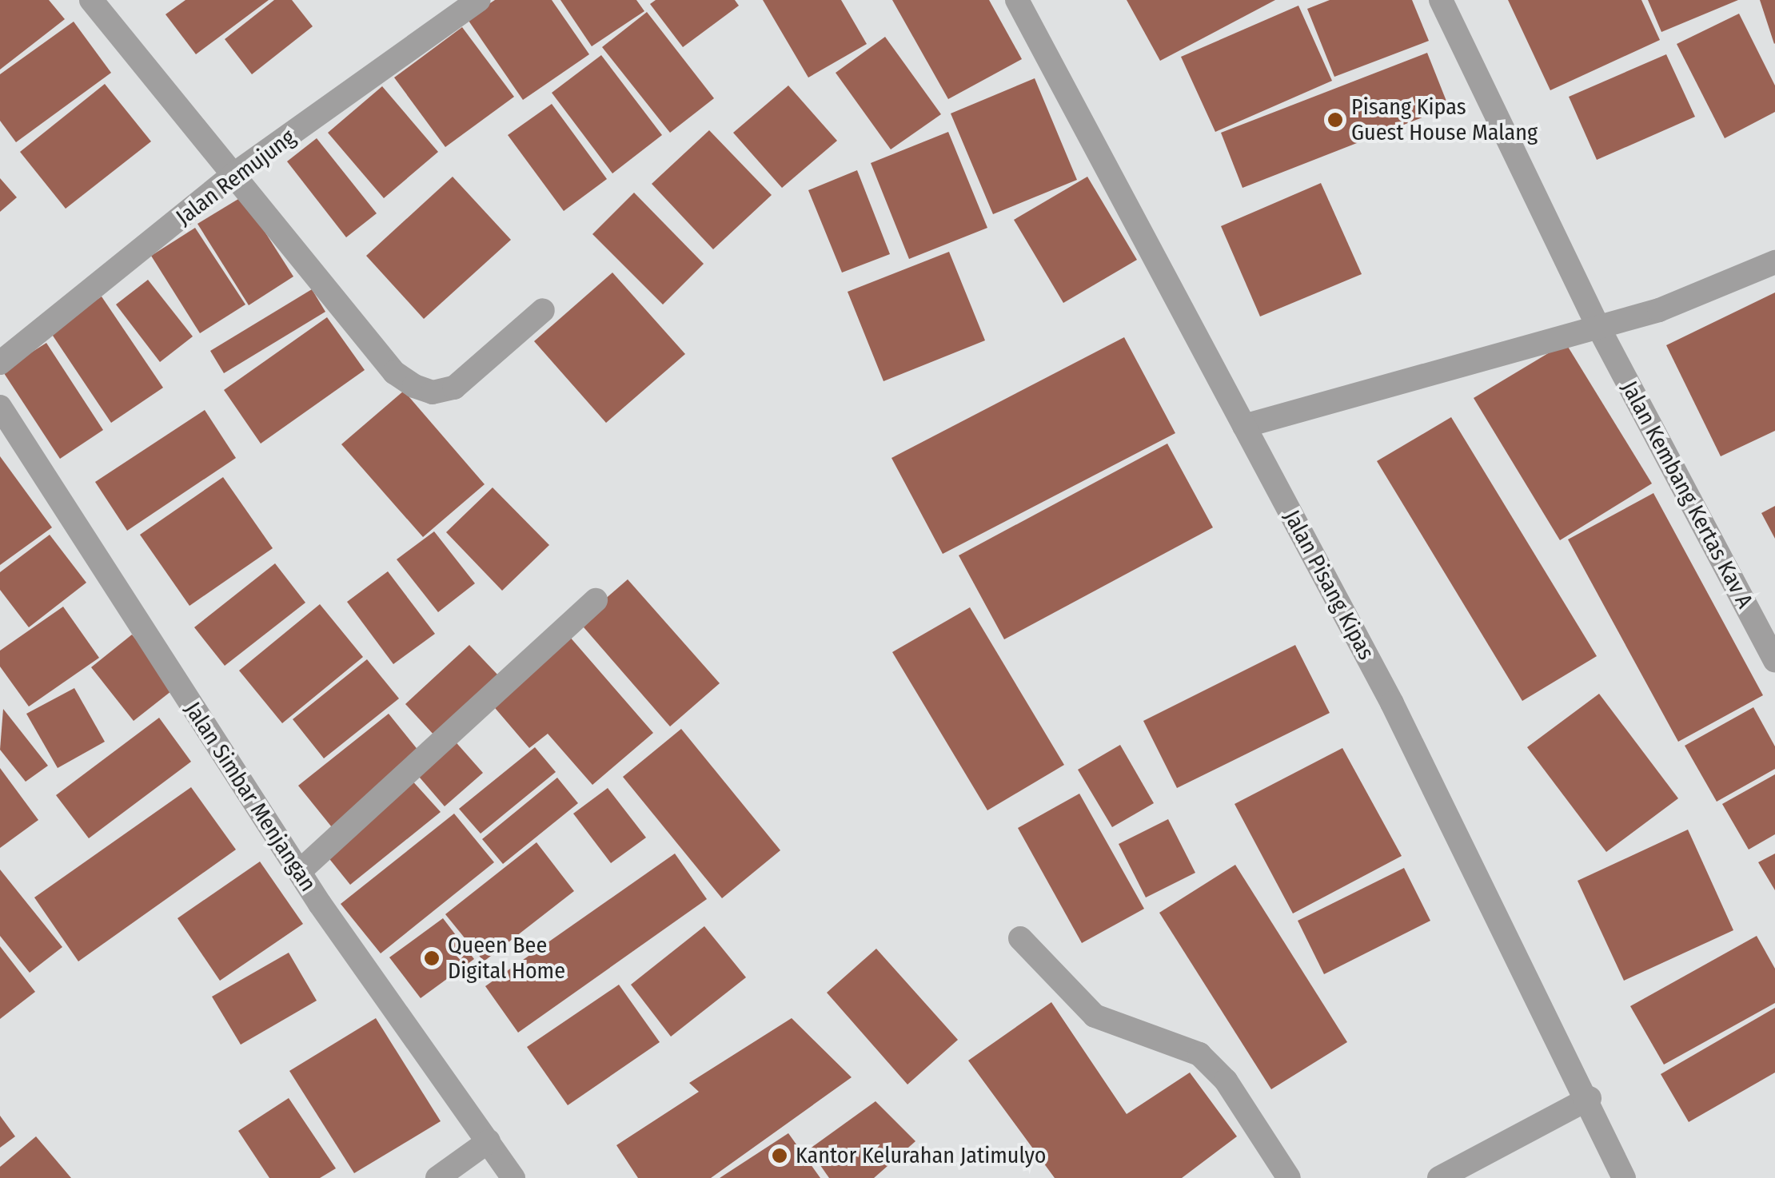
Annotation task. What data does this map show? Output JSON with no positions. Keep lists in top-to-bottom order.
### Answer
{
  "streets": {
    "street": [
      "Jalan Remujung",
      "Jalan Kembang Kertas Kav A",
      "Jalan Pisang Kipas",
      "Jalan Simbar Menjangan"
    ]
  },
  "places": ["Pisang Kipas Guest House Malang", "Queen Bee Digital Home", "Kantor Kelurahan Jatimulyo"]
}
